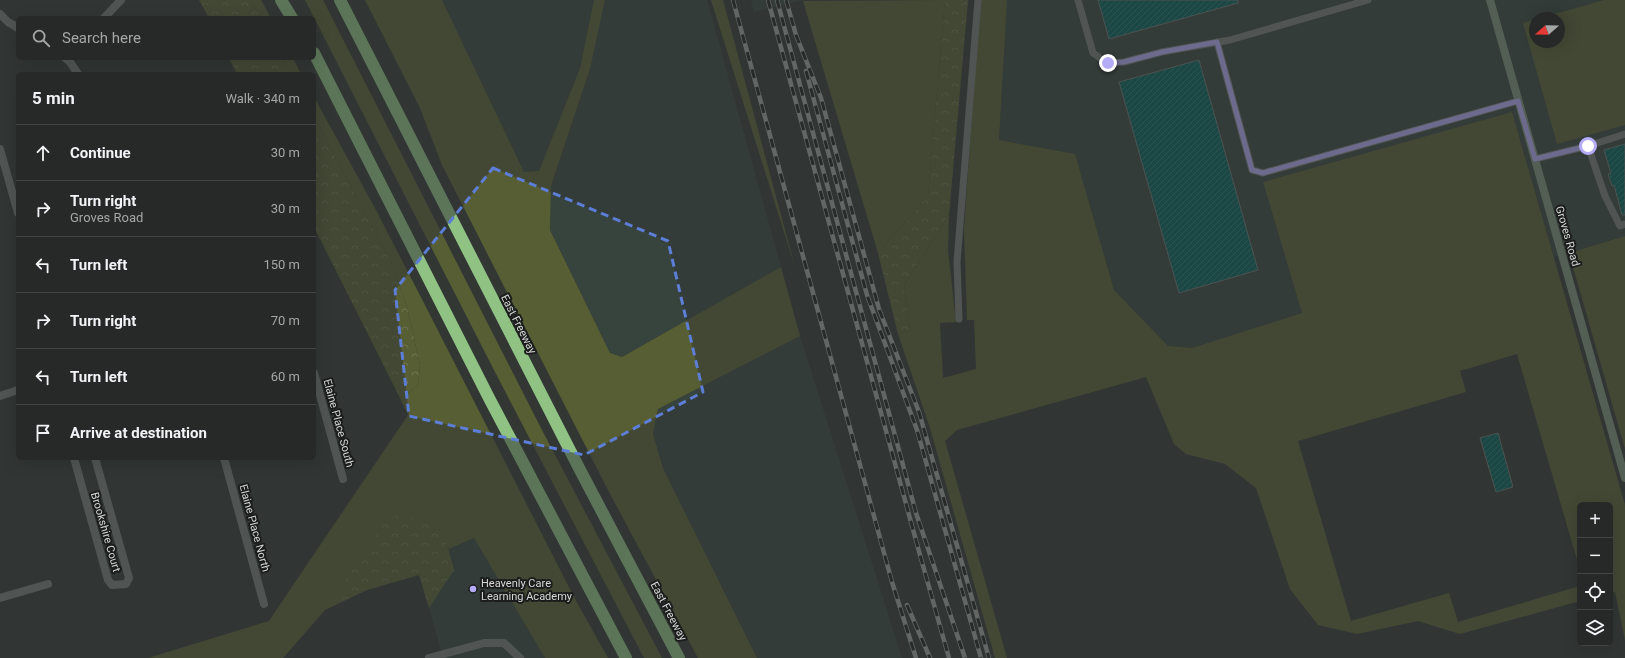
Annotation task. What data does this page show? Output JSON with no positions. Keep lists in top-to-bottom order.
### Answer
{
  "streets": {
    "highway": ["East Freeway"],
    "street": [
      "Groves Road",
      "Elaine Place South",
      "Elaine Place North",
      "Brookshire Court"
    ]
  },
  "places": ["Heavenly Care Learning Academy"],
  "north": "left",
  "page": {
    "search": "Search here",
    "heading": ["5 min", "Walk · 340 m"],
    "list": [
      ["Continue", "30 m"],
      ["Turn right", "Groves Road", "30 m"],
      ["Turn left", "150 m"],
      ["Turn right", "70 m"],
      ["Turn left", "60 m"],
      "Arrive at destination"
    ],
    "map_buttons": ["+", "−"]
  }
}
